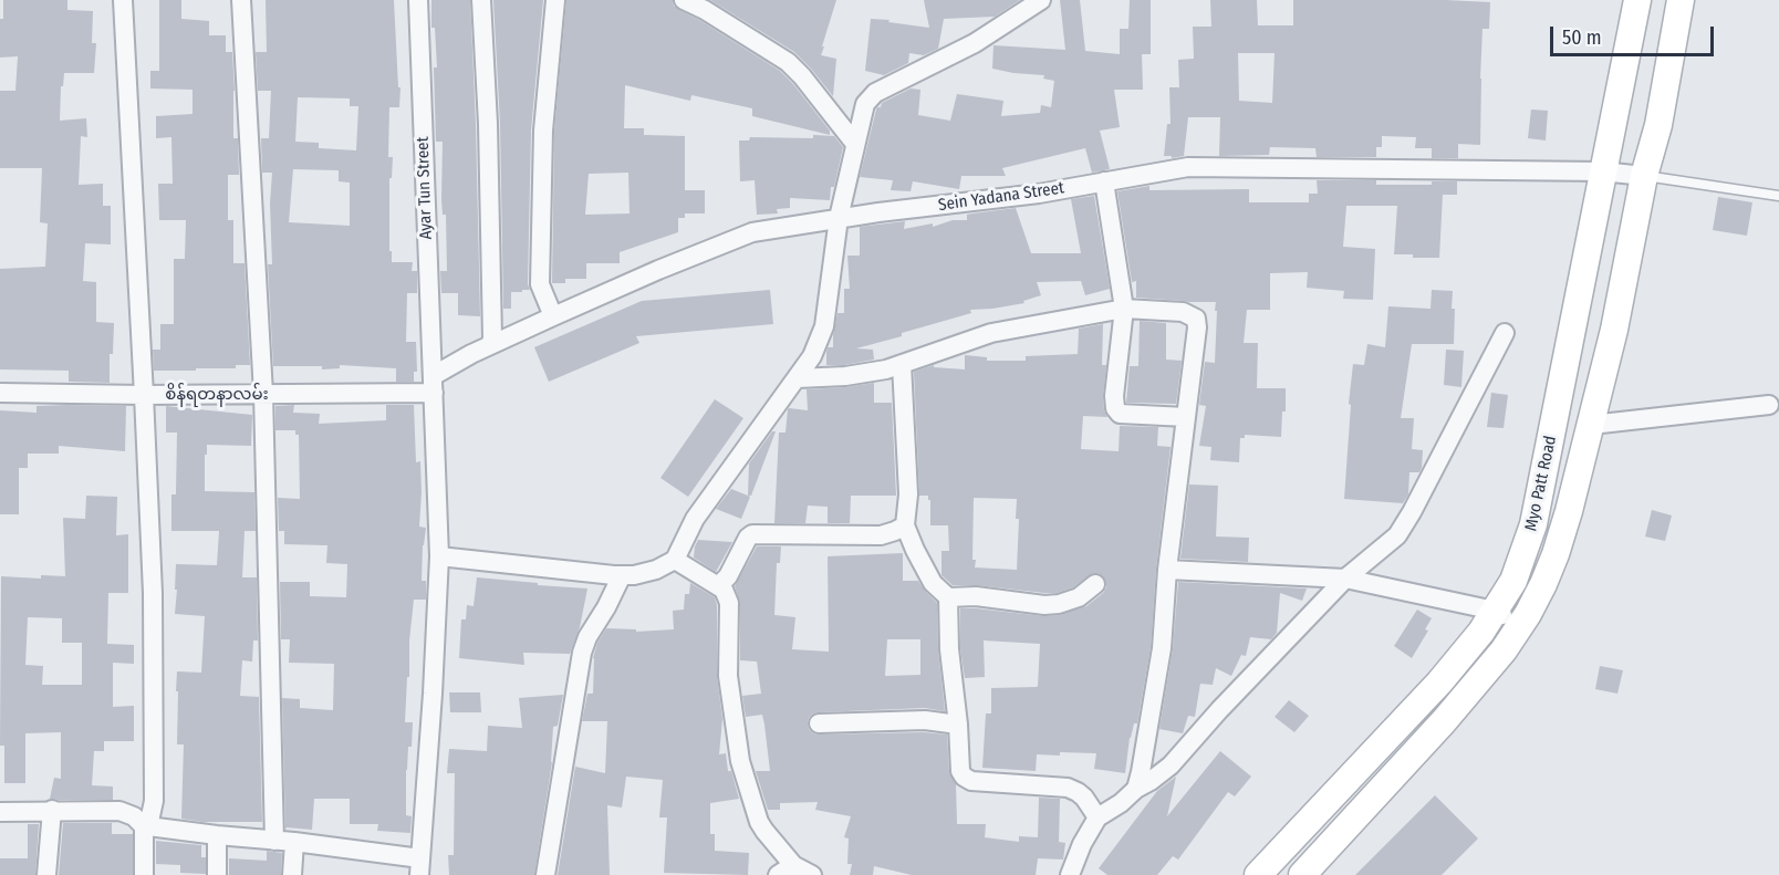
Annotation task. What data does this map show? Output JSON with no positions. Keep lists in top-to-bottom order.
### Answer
{
  "streets": {
    "main road": ["Myo Patt Road"],
    "street": ["Ayar Tun Street", "Sein Yadana Street", "စိန်ရတနာလမ်း"]
  },
  "crossings": [
    ["Ayar Tun Street", "Sein Yadana Street"],
    ["Ayar Tun Street", "စိန်ရတနာလမ်း"],
    ["Sein Yadana Street", "စိန်ရတနာလမ်း"],
    ["Sein Yadana Street", "Myo Patt Road"]
  ],
  "scale_bar": "50 m"
}
